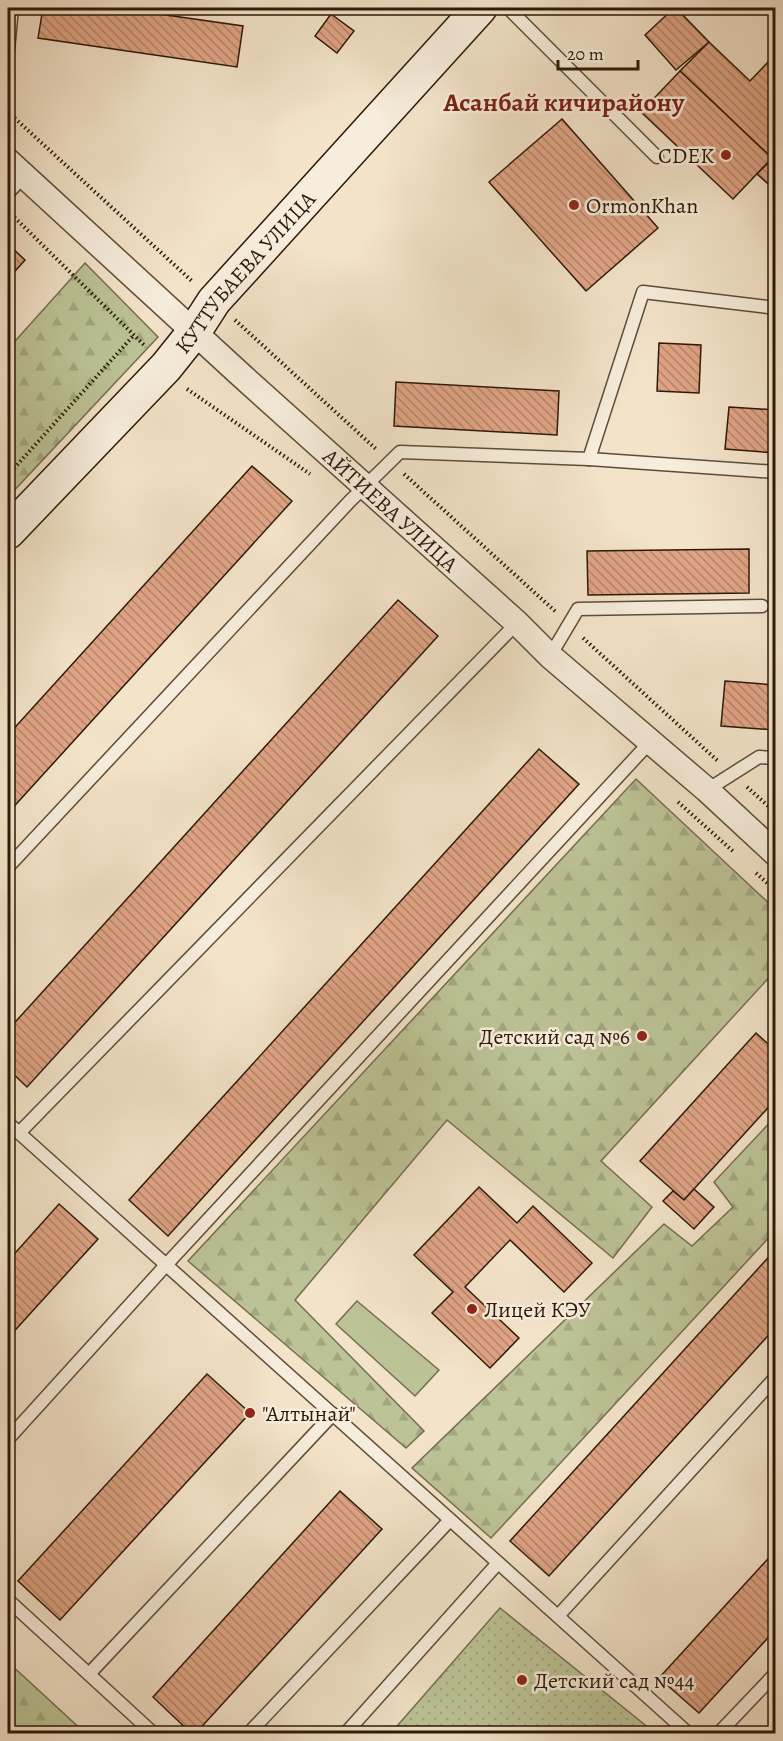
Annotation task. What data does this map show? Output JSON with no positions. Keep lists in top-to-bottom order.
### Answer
{
  "streets": {
    "main road": ["КУТТУБАЕВА УЛИЦА"],
    "street": ["АЙТИЕВА УЛИЦА"]
  },
  "crossings": [
    ["КУТТУБАЕВА УЛИЦА", "АЙТИЕВА УЛИЦА"]
  ],
  "districts": ["Асанбай кичирайону"],
  "places": [
    "CDEK",
    "OrmonKhan",
    "Детский сад №6",
    "Лицей КЭУ",
    "\"Алтынай\"",
    "Детский сад №44"
  ],
  "scale_bar": "20 m"
}
